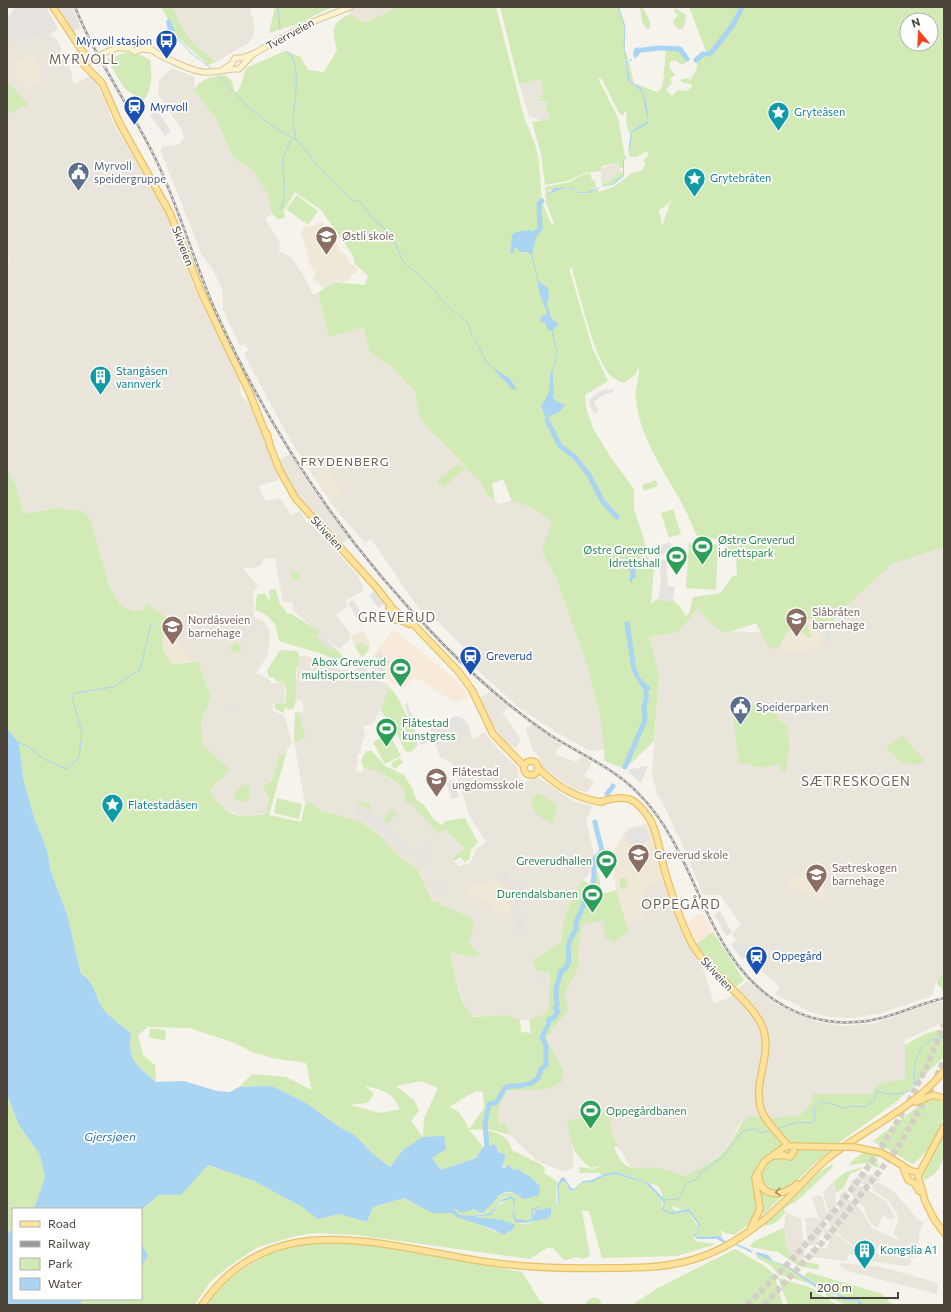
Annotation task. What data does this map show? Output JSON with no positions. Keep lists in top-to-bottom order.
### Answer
{
  "streets": {
    "main road": ["Tverrveien", "Skiveien"]
  },
  "crossings": [
    ["Tverrveien", "Skiveien"]
  ],
  "districts": [
    "MYRVOLL",
    "FRYDENBERG",
    "GREVERUD",
    "SÆTRESKOGEN",
    "OPPEGÅRD"
  ],
  "water": ["Gjersjøen"],
  "places": {
    "bus stop": ["Myrvoll stasjon"],
    "station": ["Myrvoll", "Greverud", "Oppegård"],
    "place": ["Gryteåsen", "Grytebråten", "Flatestadåsen"],
    "public building": ["Myrvoll speidergruppe", "Speiderparken"],
    "school or university": [
      "Østli skole",
      "Slåbråten barnehage",
      "Nordåsveien barnehage",
      "Flåtestad ungdomsskole",
      "Greverud skole",
      "Sætreskogen barnehage"
    ],
    "building": ["Stangåsen vannverk", "Kongslia A1"],
    "sports": [
      "Østre Greverud idrettspark",
      "Østre Greverud Idrettshall",
      "Abox Greverud multisportsenter",
      "Flåtestad kunstgress",
      "Greverudhallen",
      "Durendalsbanen",
      "Oppegårdbanen"
    ]
  },
  "legend": [
    "Road",
    "Railway",
    "Park",
    "Water"
  ],
  "scale_bar": "200 m",
  "north": "top"
}
